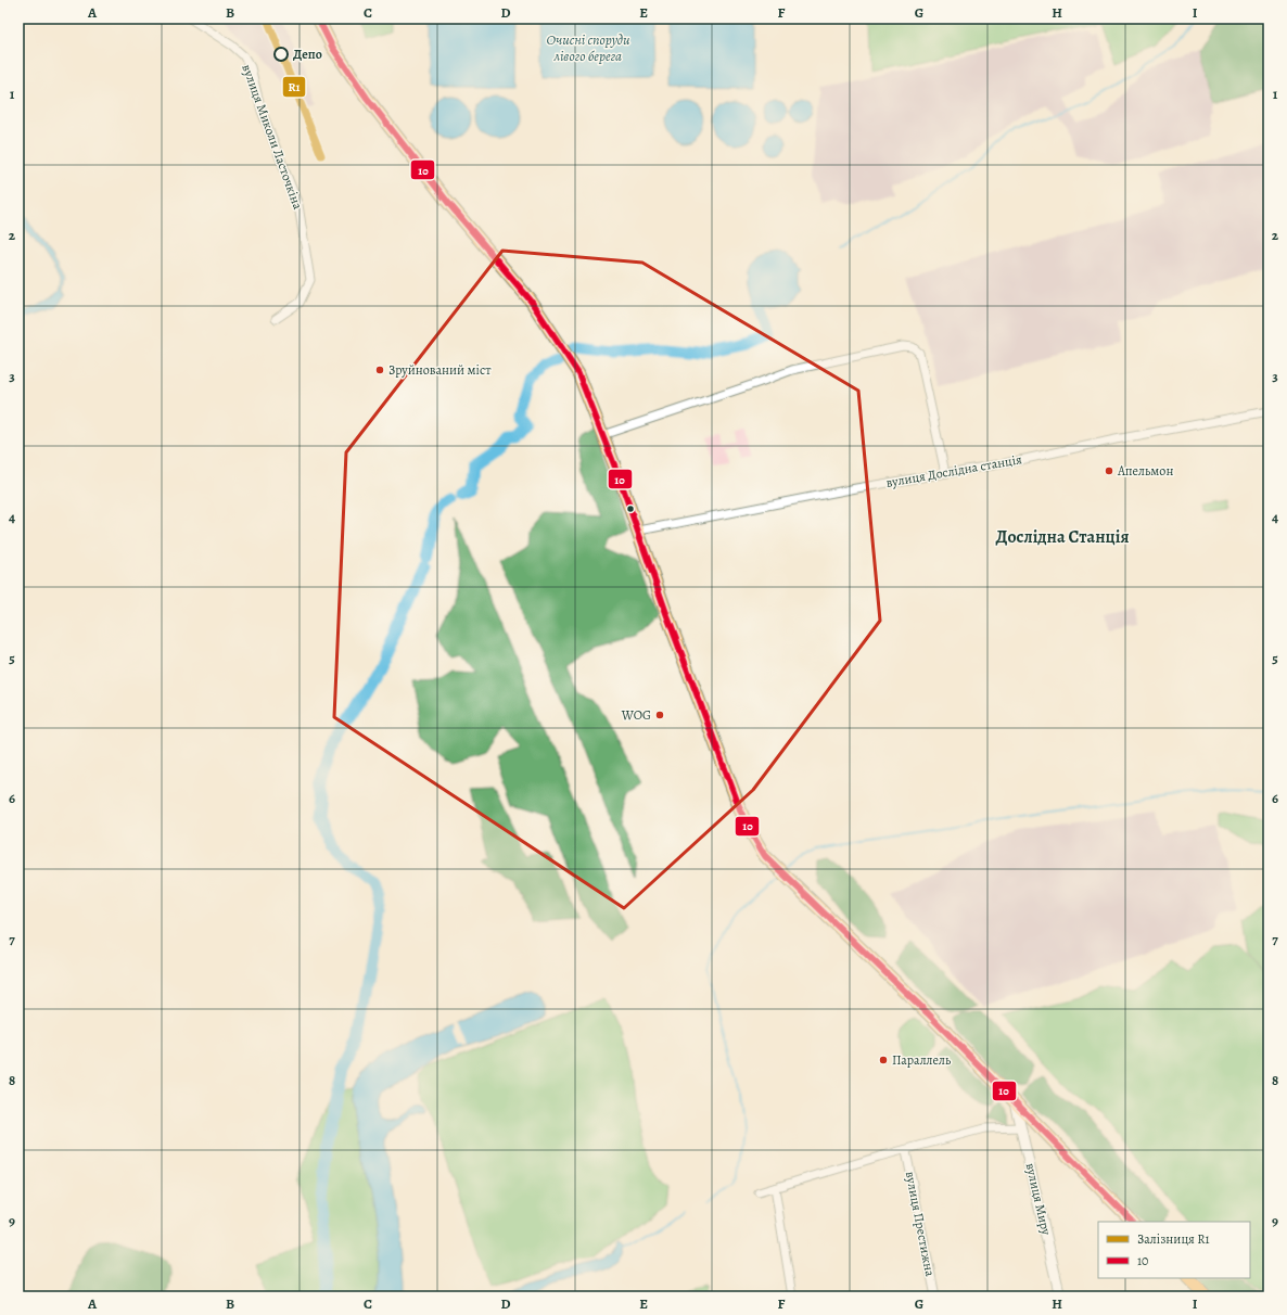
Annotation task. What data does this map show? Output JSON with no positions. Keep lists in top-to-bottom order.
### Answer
{
  "streets": {
    "street": [
      "вулиця Миколи Ласточкіна",
      "вулиця Дослідна станція",
      "вулиця Миру",
      "вулиця Престижна"
    ]
  },
  "districts": ["Дослідна Станція"],
  "water": ["Очисні споруди лівого берега"],
  "places": [
    "Депо",
    "Зруйнований міст",
    "Апельмон",
    "WOG",
    "Параллель"
  ],
  "lines": ["rail line R1", "transit line 10"],
  "legend": ["Залізниця R1", "10"],
  "grid": {
    "columns": [
      "A",
      "B",
      "C",
      "D",
      "E",
      "F",
      "G",
      "H",
      "I"
    ],
    "rows": [
      "1",
      "2",
      "3",
      "4",
      "5",
      "6",
      "7",
      "8",
      "9"
    ]
  }
}
